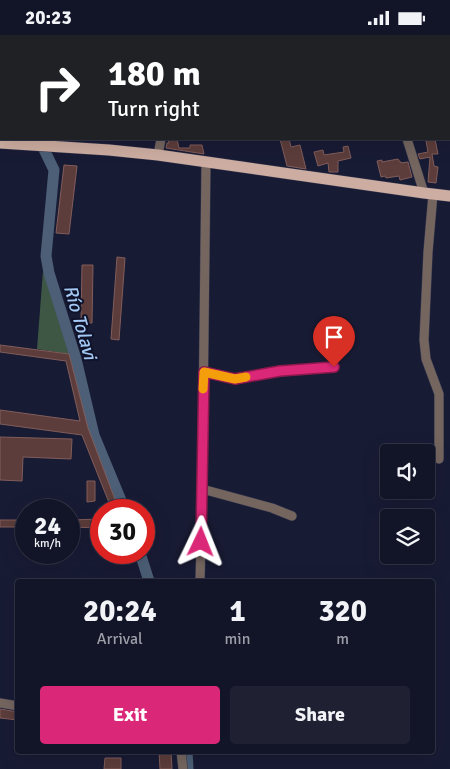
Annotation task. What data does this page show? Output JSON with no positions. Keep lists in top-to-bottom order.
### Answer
{
  "water": ["Río Tolavi"],
  "page": {
    "status": "20:23",
    "turn": ["180 m", "Turn right"],
    "speed": "24 km/h",
    "limit": "30",
    "eta": [
      "20:24",
      "Arrival",
      "1",
      "min",
      "320",
      "m"
    ],
    "buttons": ["Exit", "Share"]
  }
}
